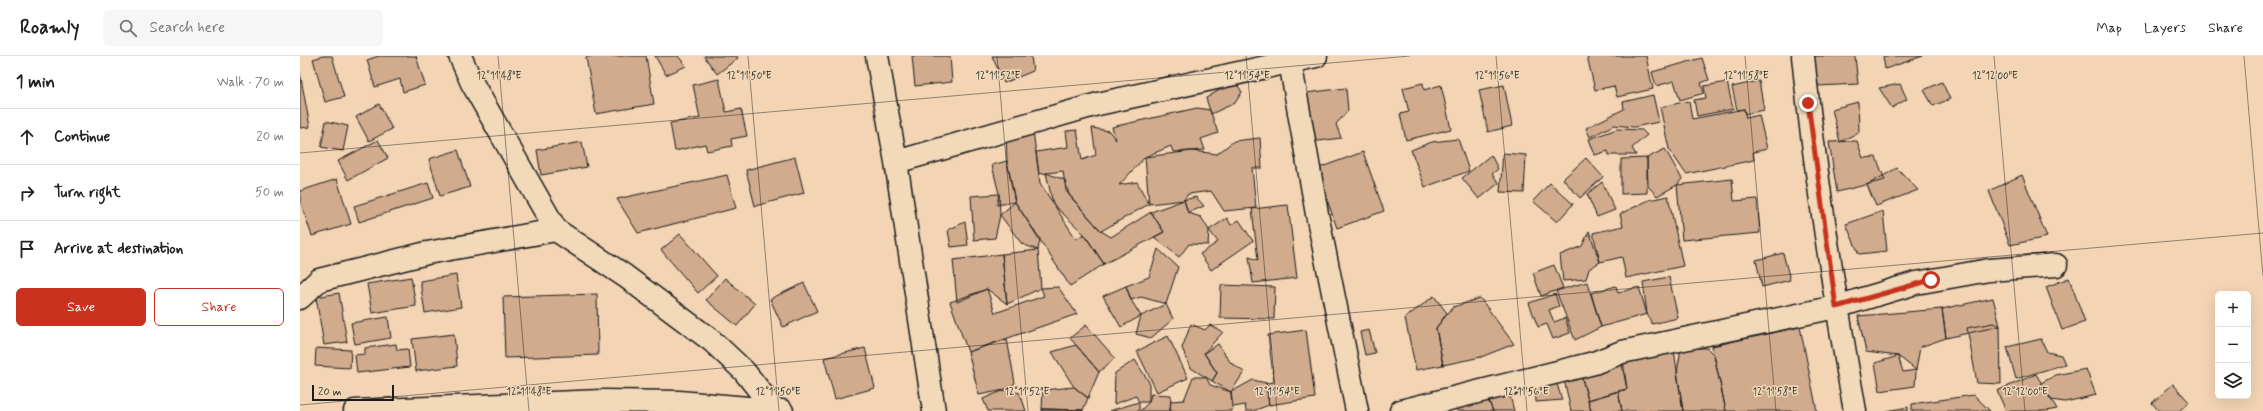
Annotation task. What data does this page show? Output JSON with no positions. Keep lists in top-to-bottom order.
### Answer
{
  "scale_bar": "20 m",
  "page": {
    "header": "Roamly",
    "search": "Search here",
    "nav": ["Map", "Layers", "Share"],
    "heading": ["1 min", "Walk · 70 m"],
    "list": [
      ["Continue", "20 m"],
      ["Turn right", "50 m"],
      "Arrive at destination"
    ],
    "buttons": ["Save", "Share"],
    "map_buttons": ["+", "−"],
    "scale": "20 m"
  },
  "coordinates": [
    "12°11'48\"E",
    "12°11'50\"E",
    "12°11'52\"E",
    "12°11'54\"E",
    "12°11'56\"E",
    "12°11'58\"E",
    "12°12'00\"E"
  ]
}
